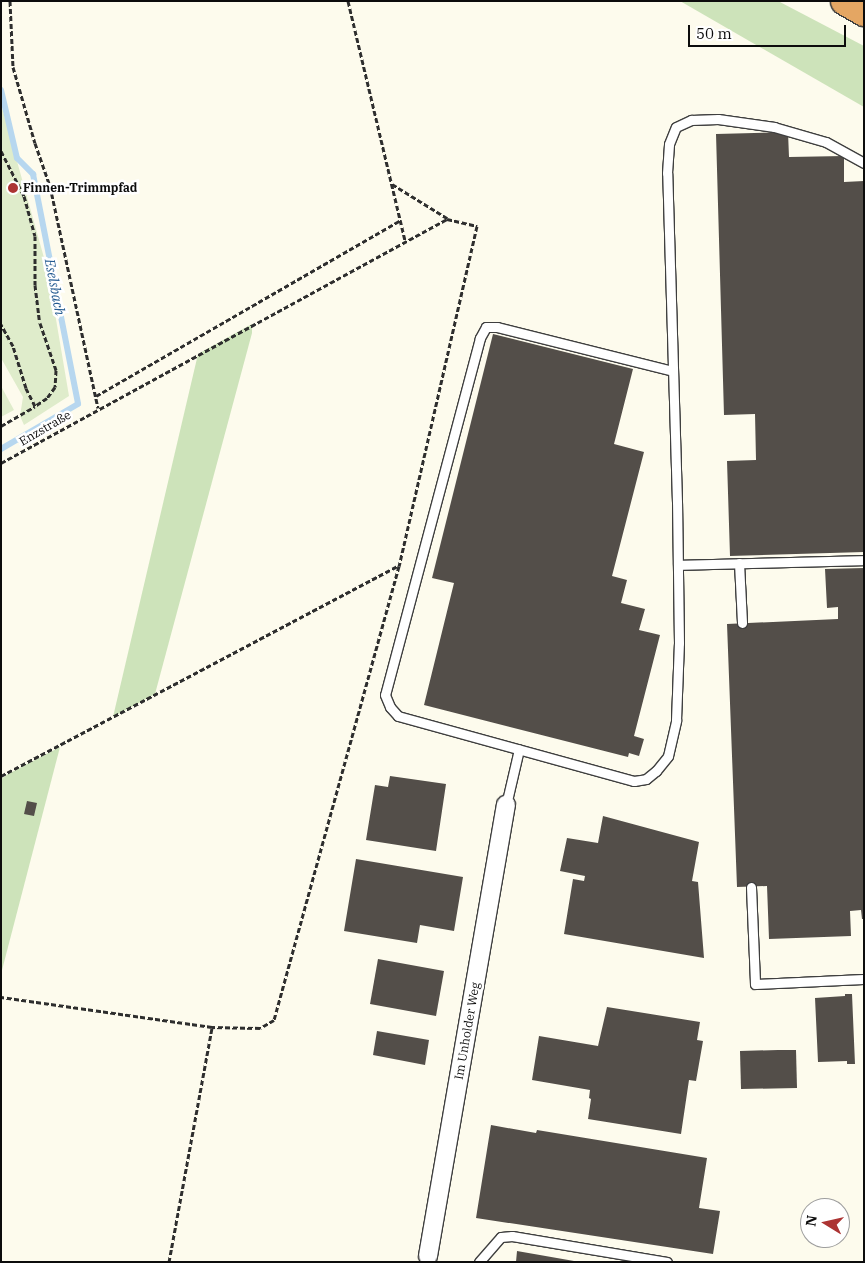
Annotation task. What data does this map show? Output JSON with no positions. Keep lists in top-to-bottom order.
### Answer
{
  "streets": {
    "street": ["Im Unholder Weg"],
    "path": ["Enzstraße"]
  },
  "water": ["Eselsbach"],
  "places": ["Finnen-Trimmpfad"],
  "scale_bar": "50 m",
  "north": "left"
}
